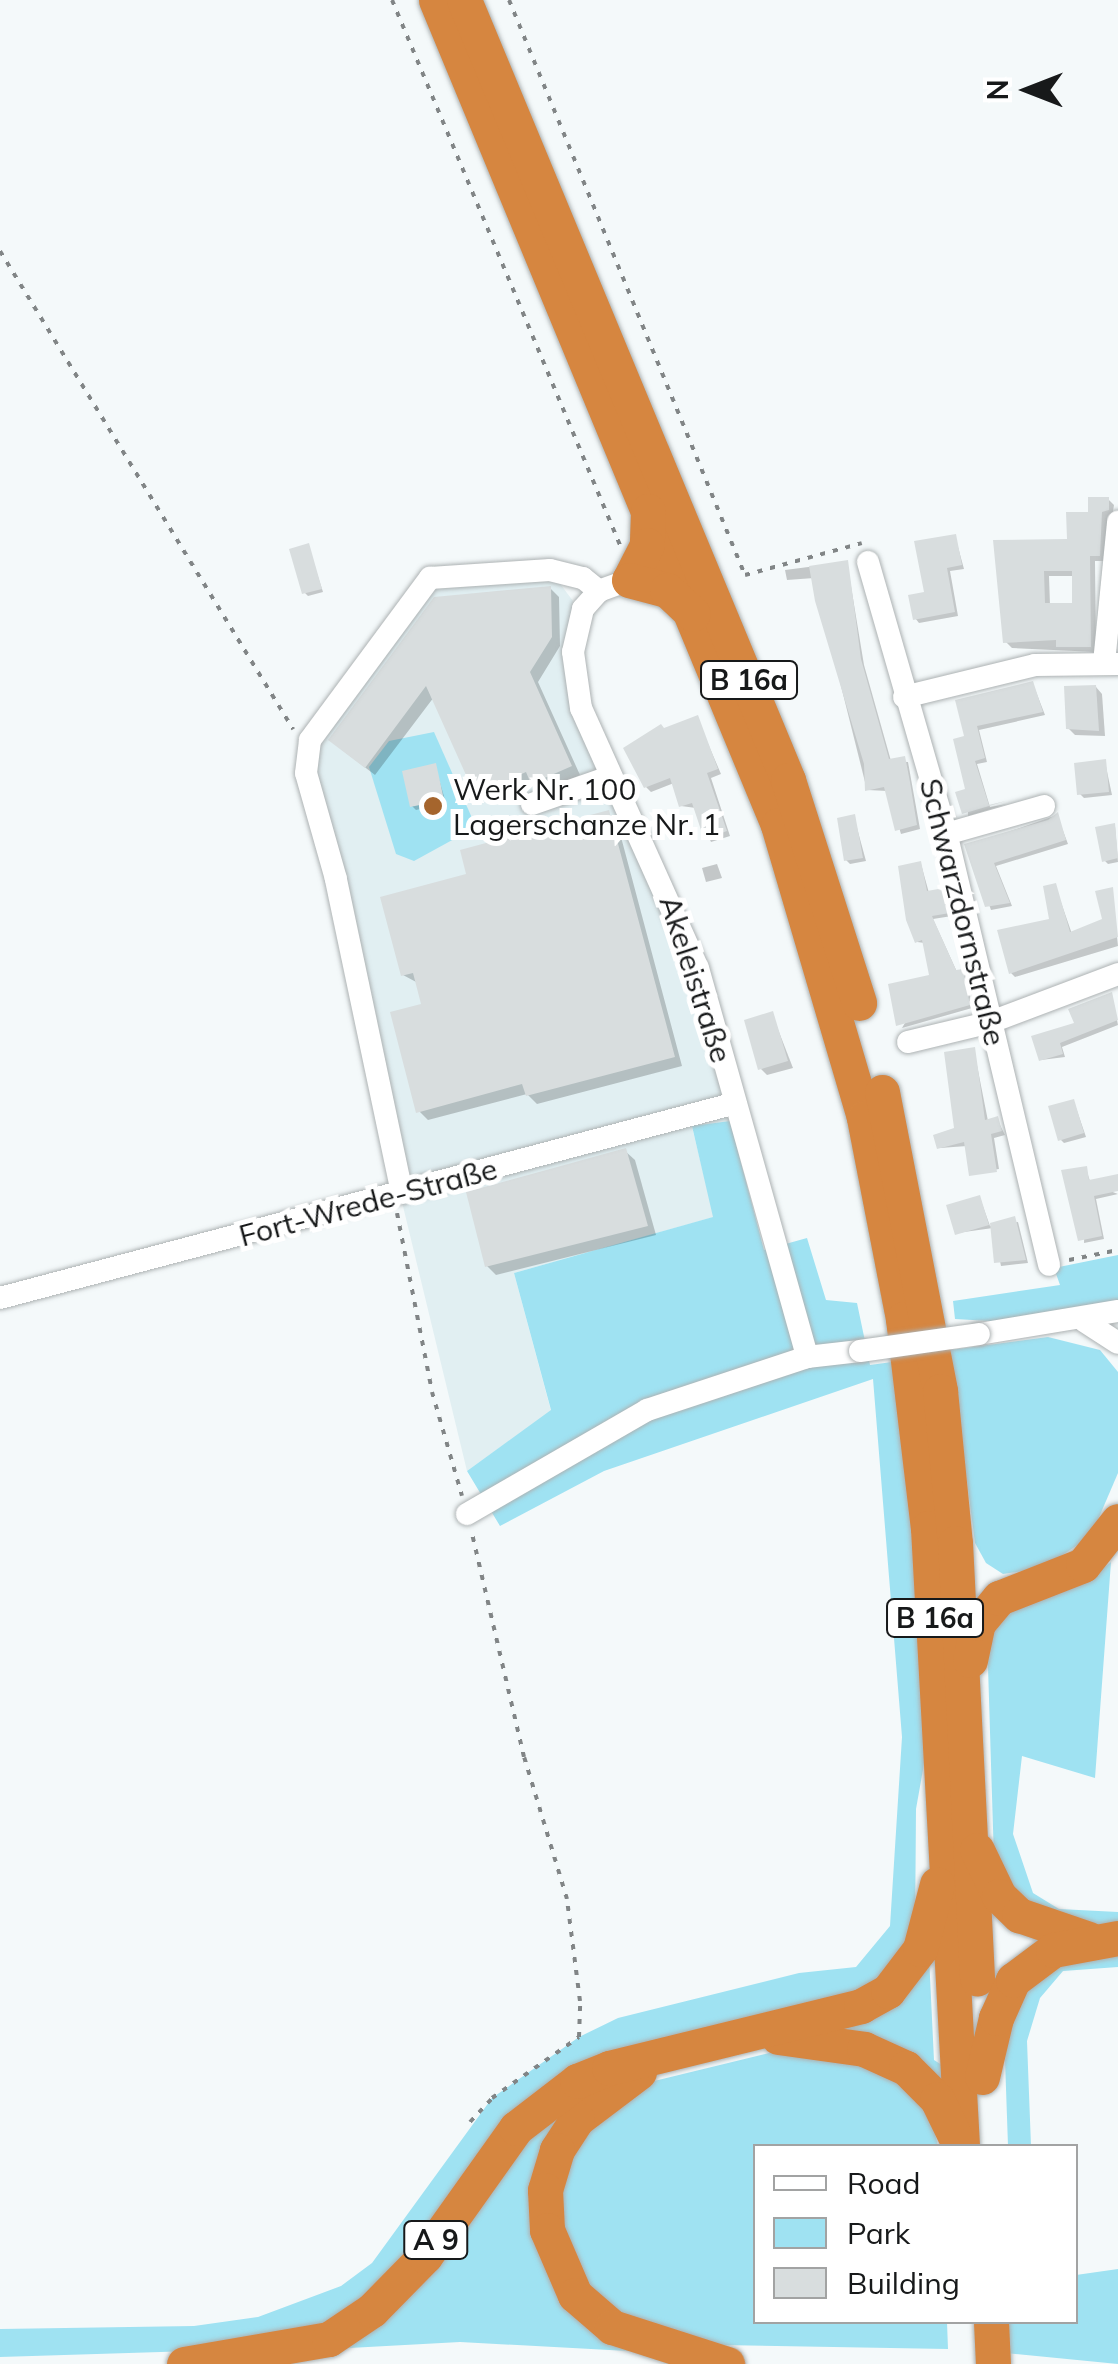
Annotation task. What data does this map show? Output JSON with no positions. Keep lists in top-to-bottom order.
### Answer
{
  "streets": {
    "highway": ["B 16a", "A 9"],
    "street": ["Schwarzdornstraße", "Akeleistraße", "Fort-Wrede-Straße"]
  },
  "crossings": [
    ["B 16a", "A 9"],
    ["Akeleistraße", "Fort-Wrede-Straße"]
  ],
  "places": ["Werk Nr. 100 Lagerschanze Nr. 1"],
  "legend": ["Road", "Park", "Building"],
  "north": "left"
}
